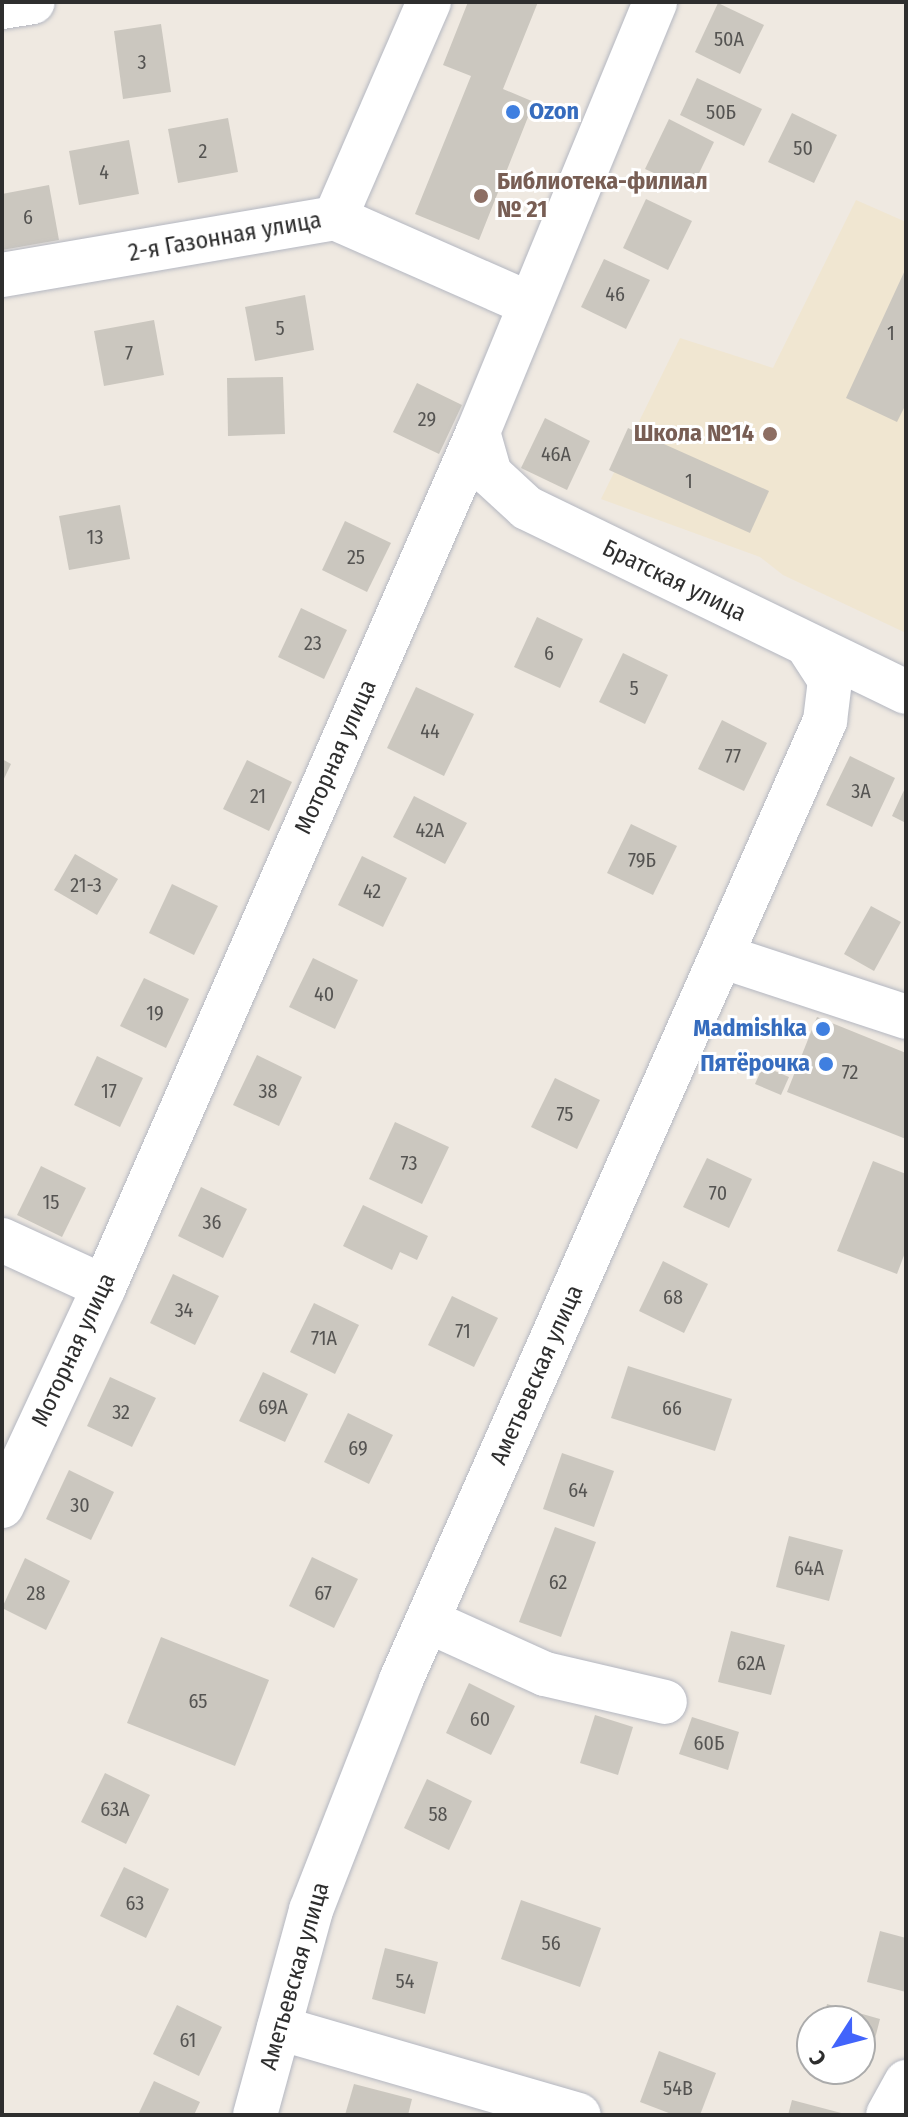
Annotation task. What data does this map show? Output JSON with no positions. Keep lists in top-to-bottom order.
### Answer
{
  "streets": {
    "street": [
      "2-я Газонная улица",
      "Братская улица",
      "Моторная улица",
      "Аметьевская улица"
    ]
  },
  "crossings": [
    ["2-я Газонная улица", "Моторная улица"],
    ["Братская улица", "Моторная улица"],
    ["Братская улица", "Аметьевская улица"]
  ],
  "places": [
    "Ozon",
    "Библиотека-филиал № 21",
    "Школа №14",
    "Madmishka",
    "Пятёрочка"
  ],
  "house_numbers": [
    "50А",
    "3",
    "50Б",
    "50",
    "2",
    "4",
    "6",
    "46",
    "5",
    "1",
    "7",
    "29",
    "46А",
    "1",
    "13",
    "25",
    "23",
    "6",
    "5",
    "44",
    "77",
    "3А",
    "21",
    "42А",
    "79Б",
    "21-3",
    "42",
    "40",
    "19",
    "72",
    "17",
    "38",
    "75",
    "73",
    "70",
    "15",
    "36",
    "68",
    "34",
    "71",
    "71А",
    "69А",
    "66",
    "32",
    "69",
    "64",
    "30",
    "64А",
    "62",
    "28",
    "67",
    "62А",
    "65",
    "60",
    "60Б",
    "63А",
    "58",
    "63",
    "56",
    "54",
    "61",
    "54В"
  ],
  "north": "bottom left"
}
